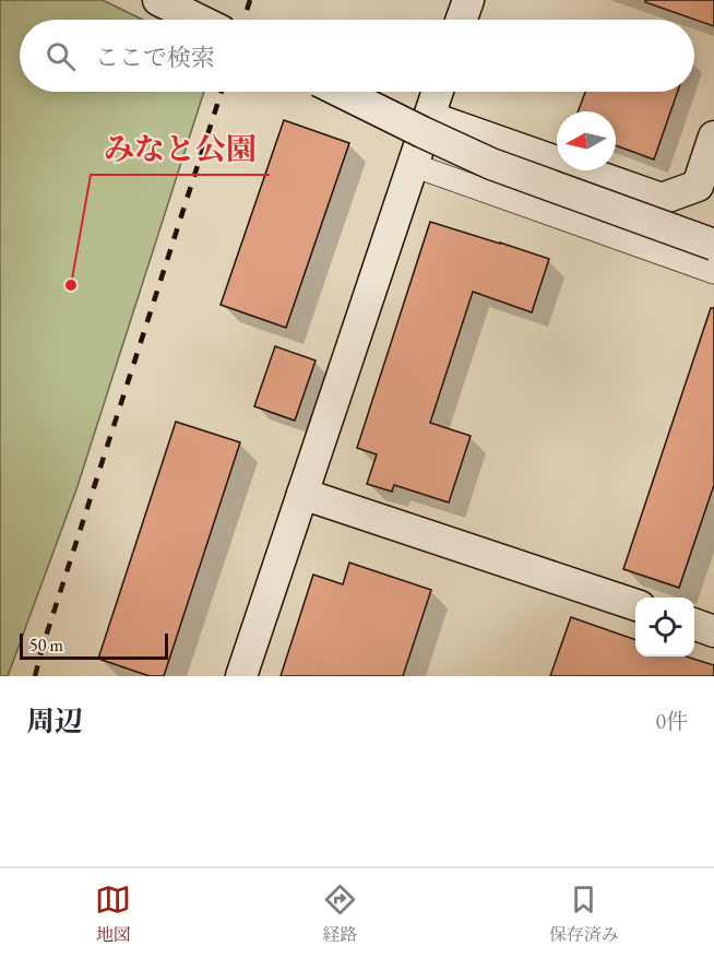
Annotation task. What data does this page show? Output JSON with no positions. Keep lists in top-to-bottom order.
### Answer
{
  "places": ["みなと公園"],
  "scale_bar": "50 m",
  "north": "left",
  "page": {
    "search": "ここで検索",
    "scale": "50 m",
    "heading": ["周辺", "0件"],
    "nav": ["地図", "経路", "保存済み"]
  }
}
